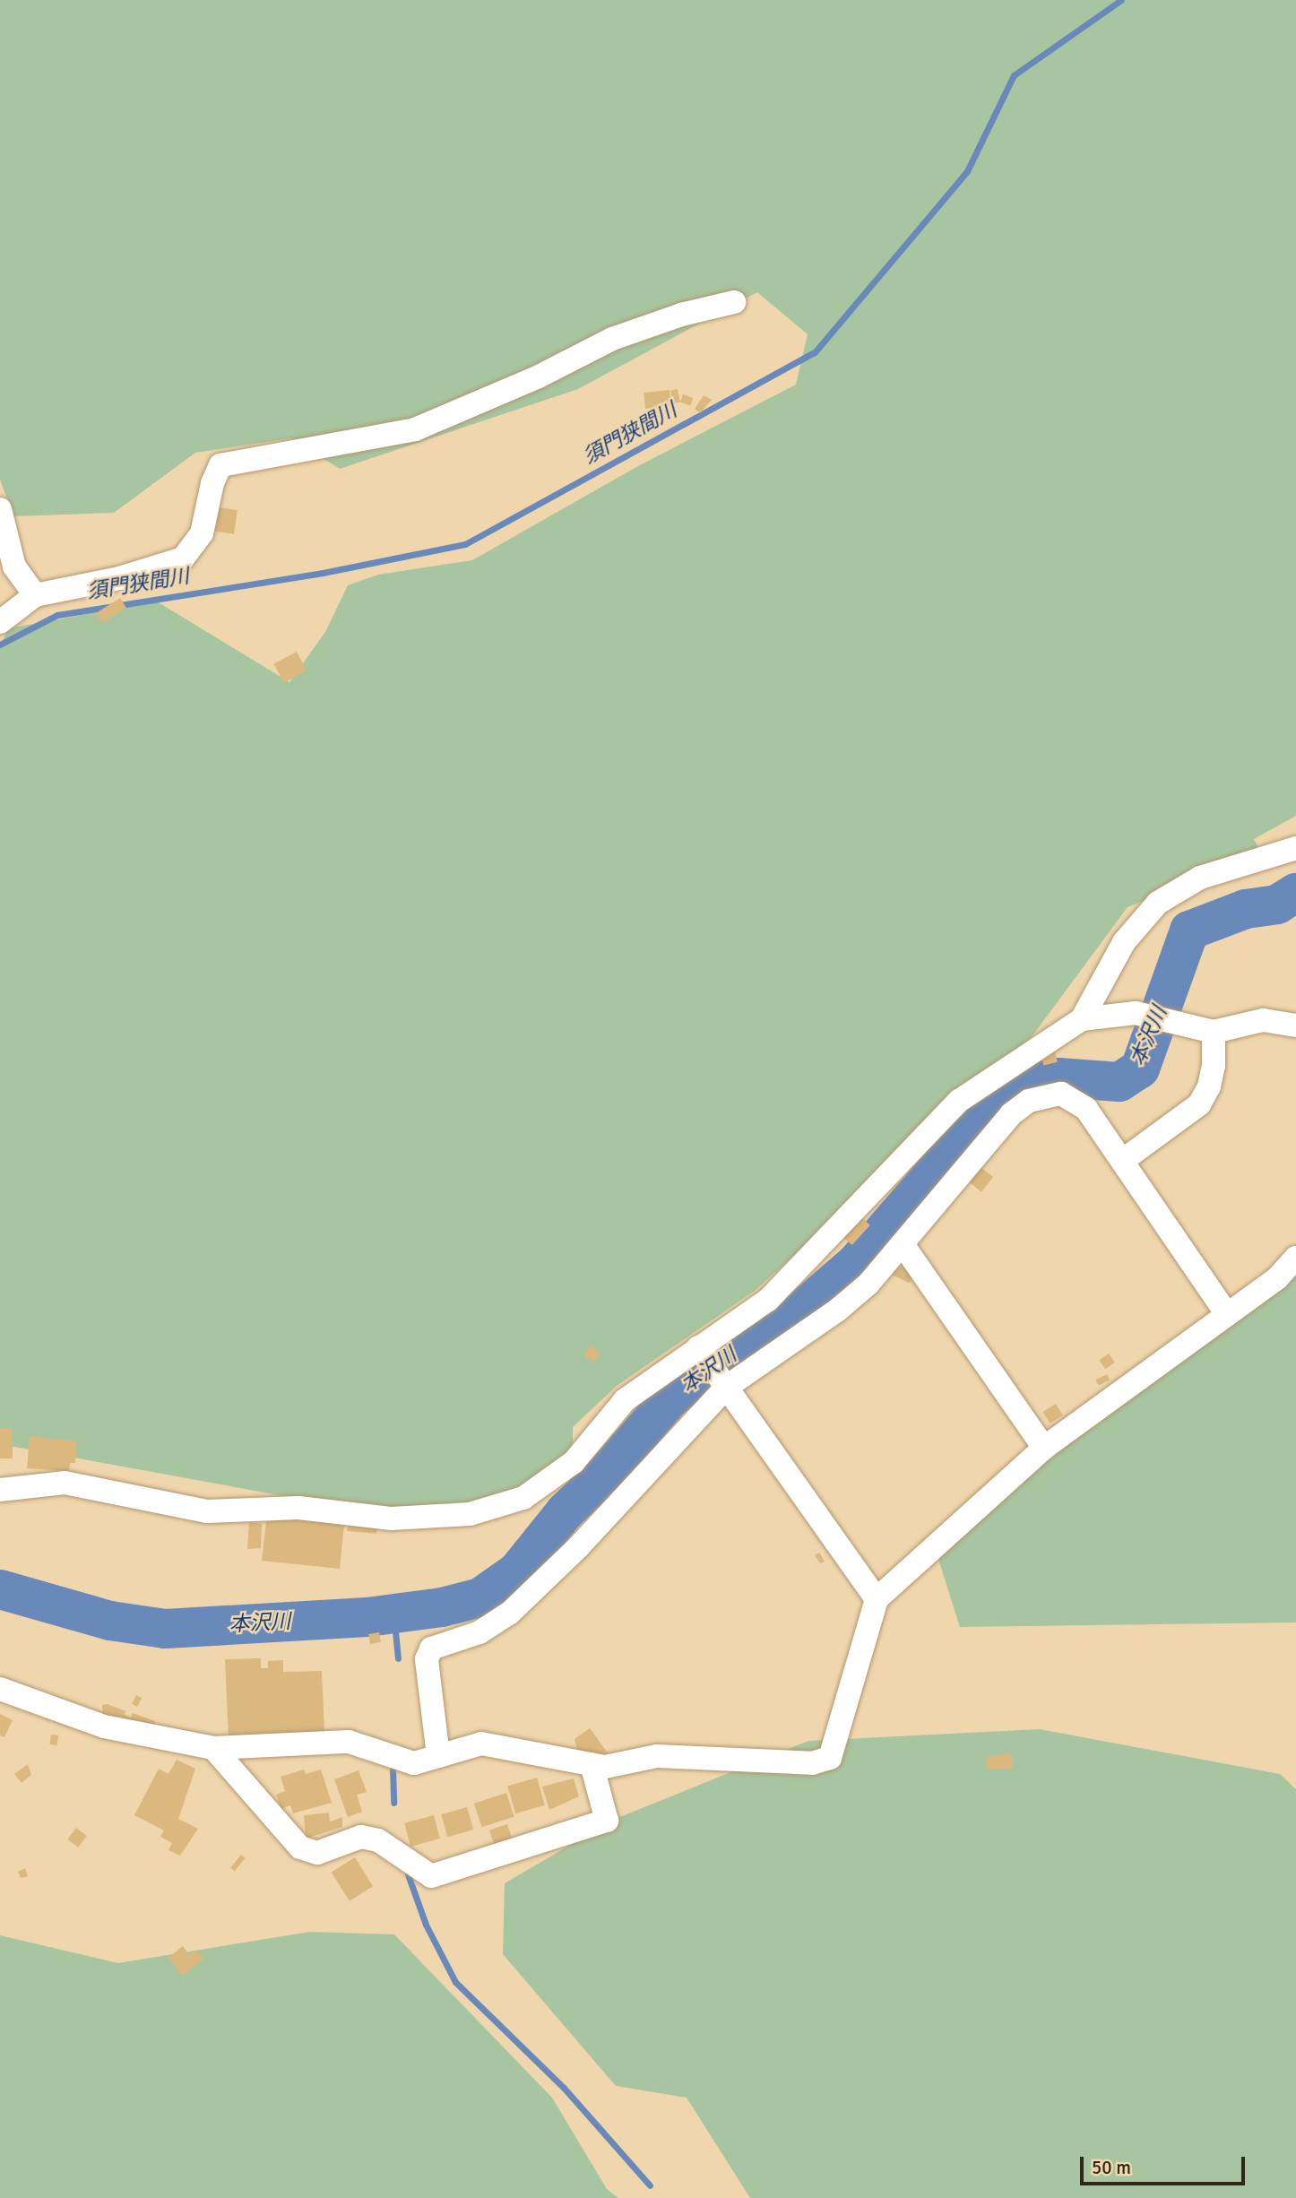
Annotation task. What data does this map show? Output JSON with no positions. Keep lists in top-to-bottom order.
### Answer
{
  "water": ["須門狭間川", "本沢川"],
  "scale_bar": "50 m"
}
